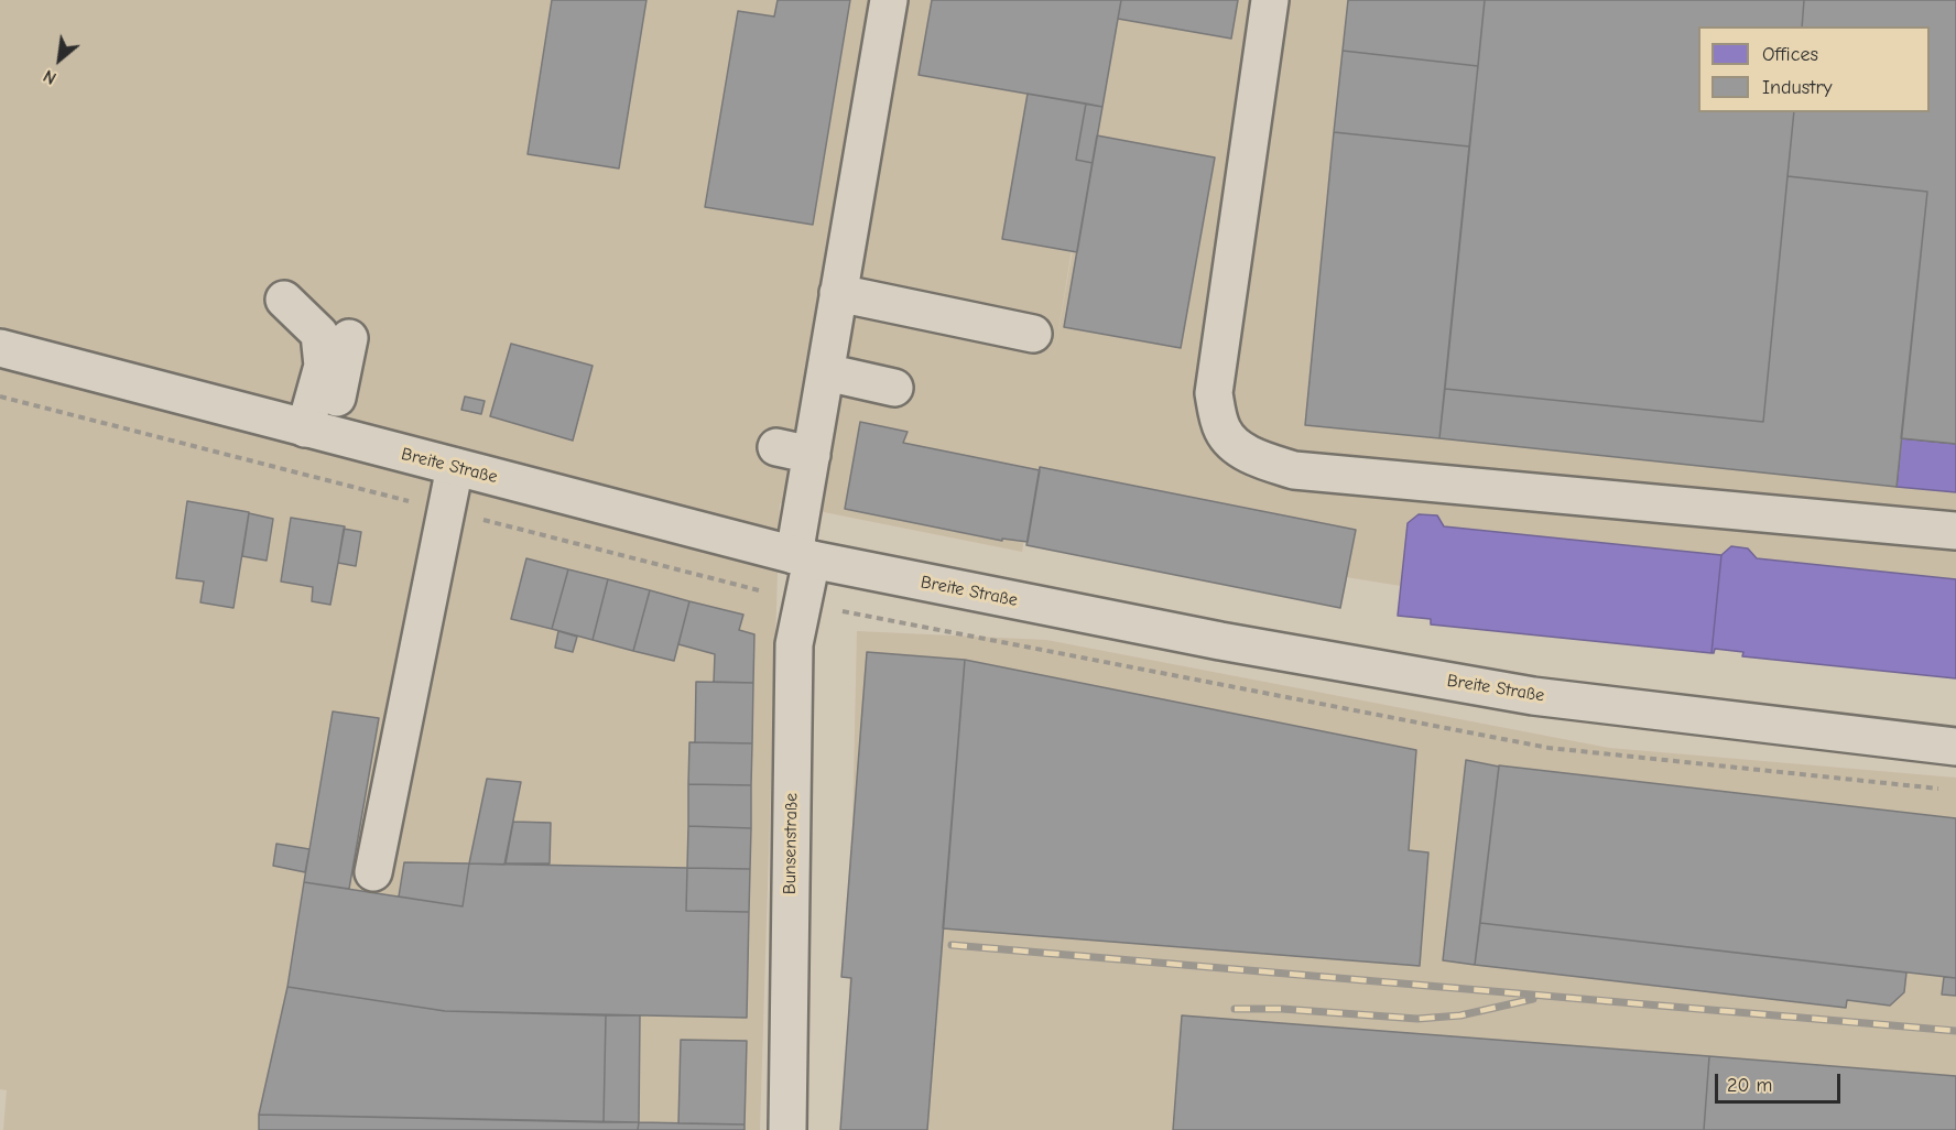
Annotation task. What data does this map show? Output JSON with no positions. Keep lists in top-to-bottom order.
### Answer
{
  "streets": {
    "main road": ["Breite Straße", "Bunsenstraße"]
  },
  "crossings": [
    ["Breite Straße", "Bunsenstraße"]
  ],
  "legend": ["Offices", "Industry"],
  "scale_bar": "20 m",
  "north": "bottom left"
}
